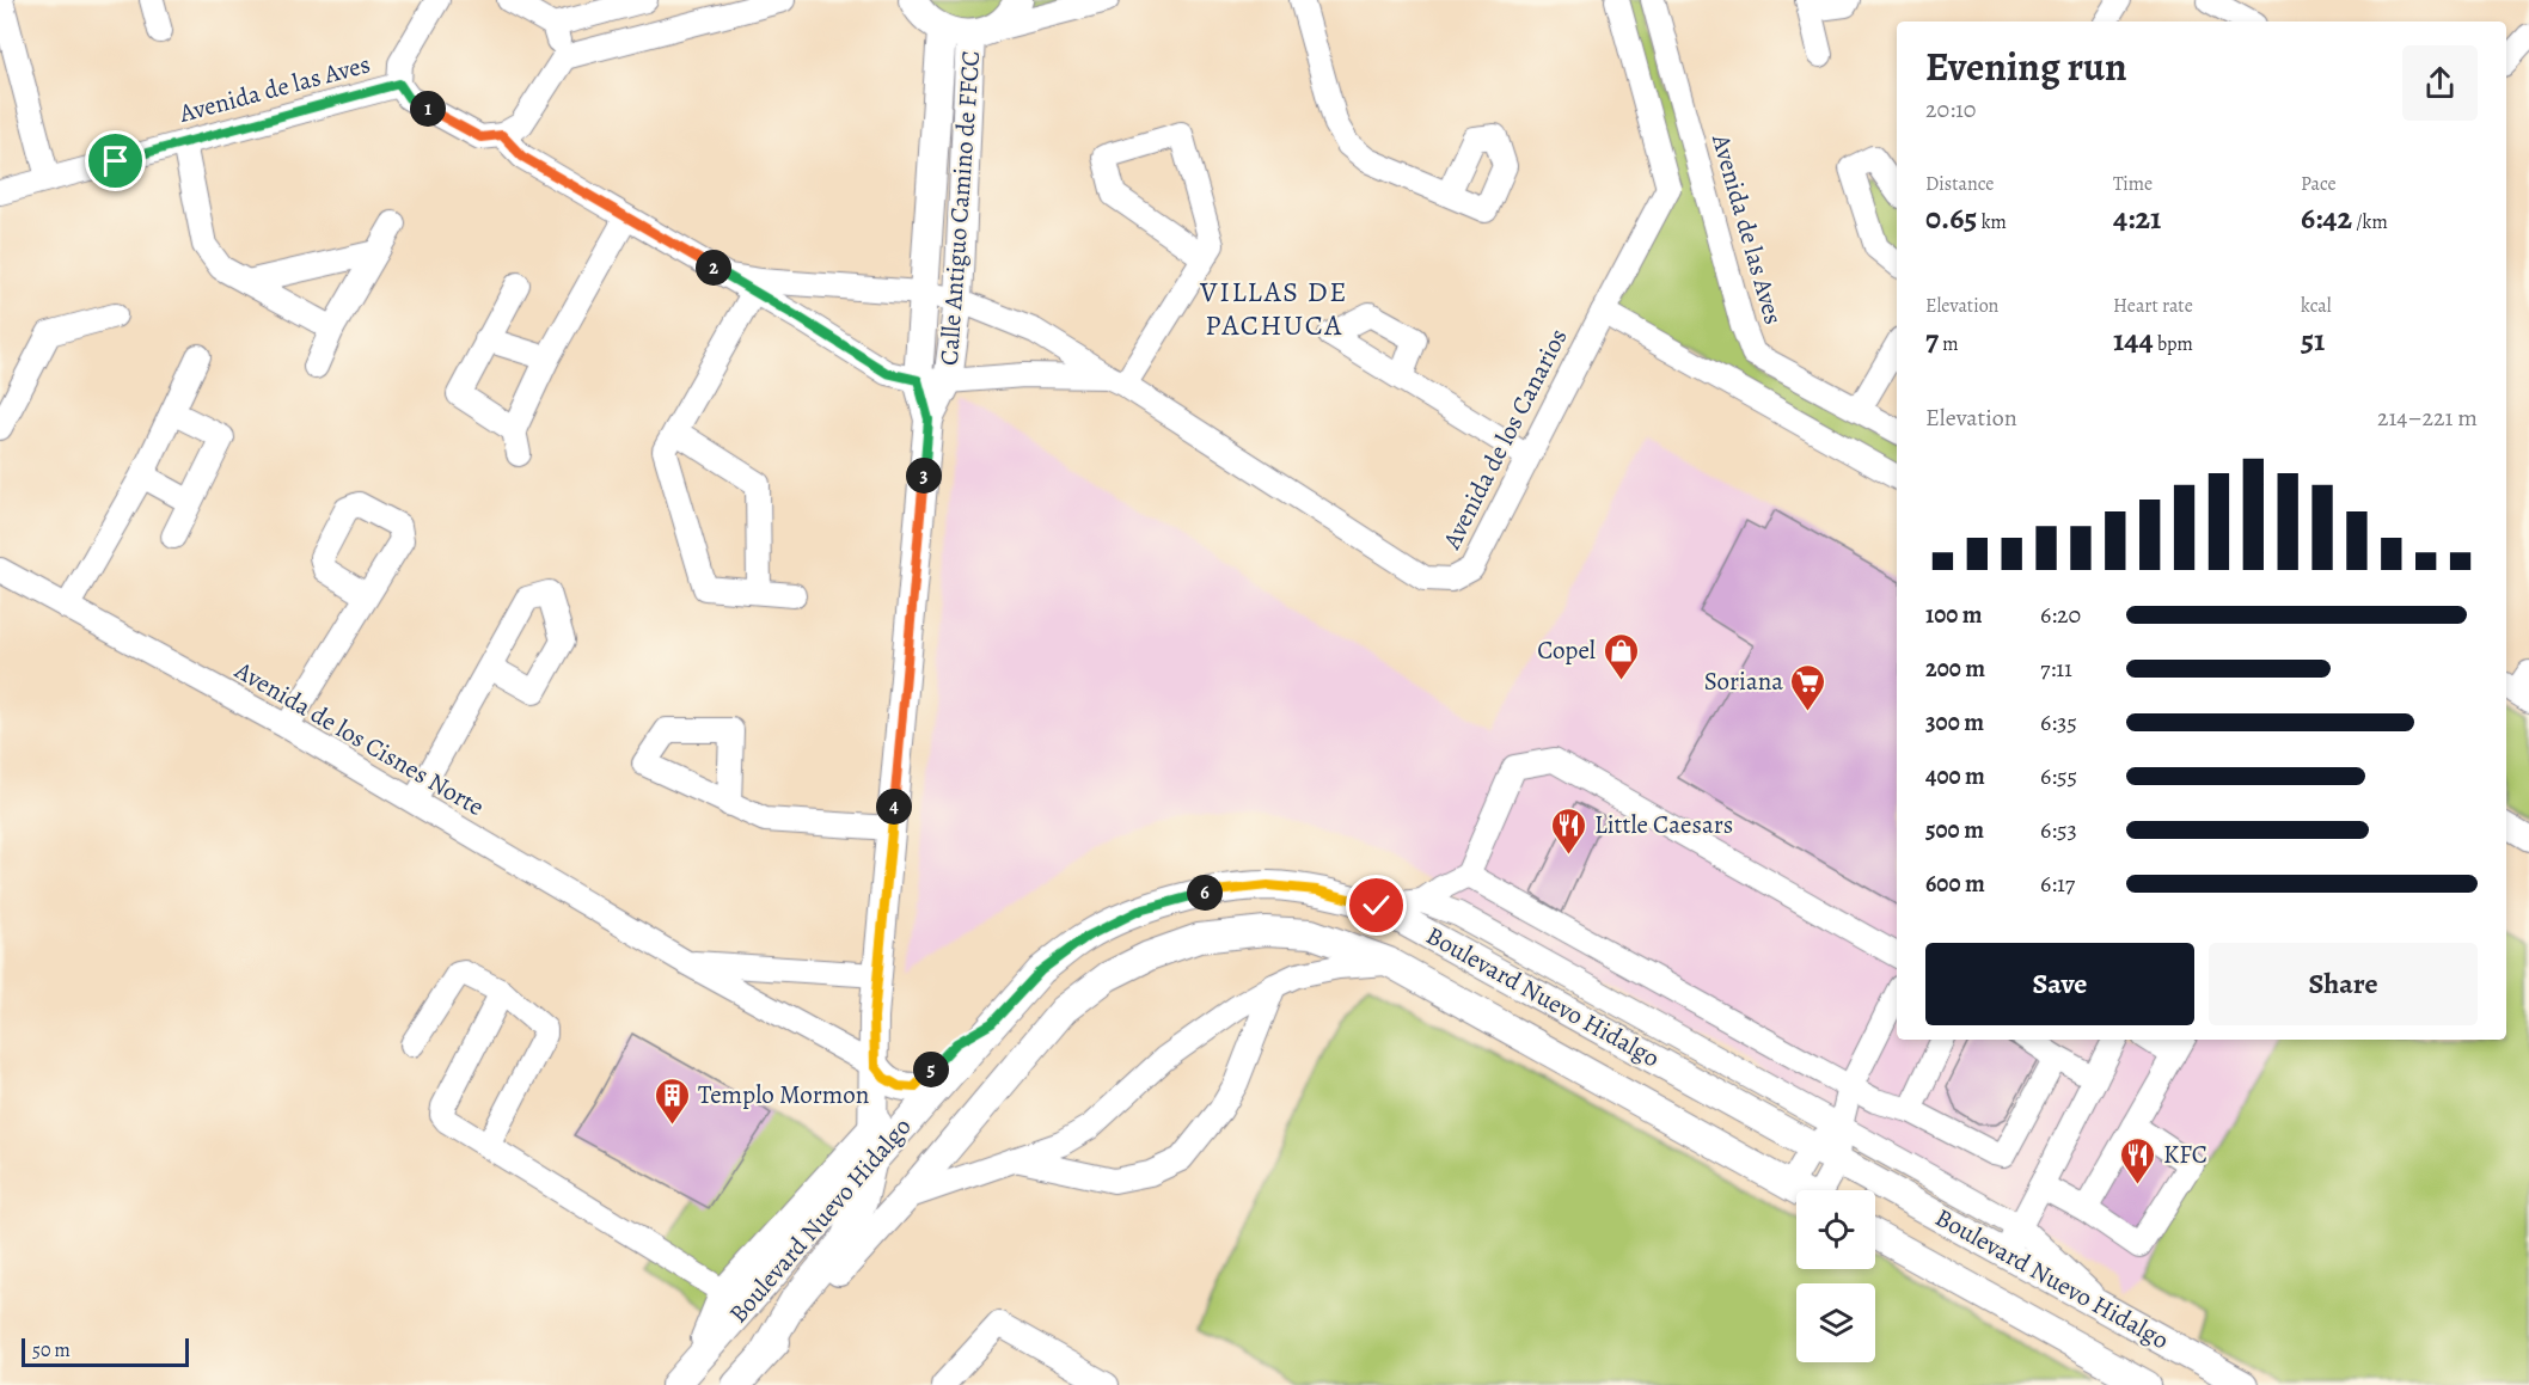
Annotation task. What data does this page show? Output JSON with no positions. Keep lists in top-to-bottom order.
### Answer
{
  "streets": {
    "main road": ["Calle Antiguo Camino de FFCC", "Boulevard Nuevo Hidalgo"],
    "street": ["Avenida de las Aves", "Avenida de los Canarios", "Avenida de los Cisnes Norte"]
  },
  "crossings": [
    ["Calle Antiguo Camino de FFCC", "Avenida de los Canarios"],
    ["Calle Antiguo Camino de FFCC", "Avenida de los Cisnes Norte"],
    ["Calle Antiguo Camino de FFCC", "Boulevard Nuevo Hidalgo"]
  ],
  "districts": ["VILLAS DE PACHUCA"],
  "places": {
    "shop": ["Copel"],
    "supermarket": ["Soriana"],
    "restaurant": ["Little Caesars", "KFC"],
    "building": ["Templo Mormon"]
  },
  "scale_bar": "50 m",
  "page": {
    "heading": ["Evening run", "20:10"],
    "pins": [
      "1",
      "2",
      "3",
      "4",
      "6",
      "5"
    ],
    "stats": [
      ["Distance", "0.65 km"],
      ["Time", "4:21"],
      ["Pace", "6:42 /km"],
      ["Elevation", "7 m"],
      ["Heart rate", "144 bpm"],
      ["kcal", "51"]
    ],
    "chart": ["Elevation", "214–221 m"],
    "list": [
      {
        "name": "100 m",
        "note": "6:20"
      },
      {
        "name": "200 m",
        "note": "7:11"
      },
      {
        "name": "300 m",
        "note": "6:35"
      },
      {
        "name": "400 m",
        "note": "6:55"
      },
      {
        "name": "500 m",
        "note": "6:53"
      },
      {
        "name": "600 m",
        "note": "6:17"
      }
    ],
    "buttons": ["Save", "Share"],
    "scale": "50 m"
  }
}
